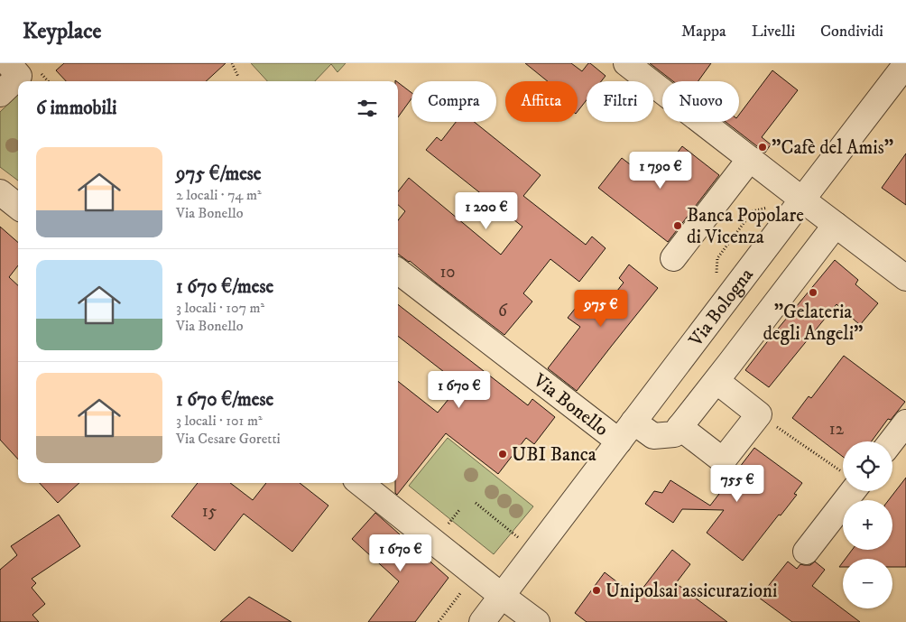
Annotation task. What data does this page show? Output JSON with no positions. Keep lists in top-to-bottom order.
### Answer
{
  "streets": {
    "street": ["Via Bologna", "Via Bonello"]
  },
  "crossings": [
    ["Via Bologna", "Via Bonello"]
  ],
  "places": [
    "\"Cafè del Amis\"",
    "Banca Popolare di Vicenza",
    "\"Gelateria degli Angeli\"",
    "UBI Banca",
    "Unipolsai assicurazioni"
  ],
  "house_numbers": [
    "10",
    "6",
    "12",
    "15"
  ],
  "page": {
    "header": "Keyplace",
    "nav": ["Mappa", "Livelli", "Condividi"],
    "chip": [
      "Compra",
      "Affitta",
      "Filtri",
      "Nuovo"
    ],
    "heading": "6 immobili",
    "list": [
      {
        "name": "975 €/mese",
        "note": "2 locali · 74 m² · Via Bonello"
      },
      {
        "name": "1 670 €/mese",
        "note": "3 locali · 107 m² · Via Bonello"
      },
      {
        "name": "1 670 €/mese",
        "note": "3 locali · 101 m² · Via Cesare Goretti"
      }
    ],
    "price": [
      "1 790 €",
      "1 200 €",
      "975 €",
      "1 670 €",
      "755 €",
      "1 670 €"
    ],
    "map_buttons": ["+", "−"]
  }
}
